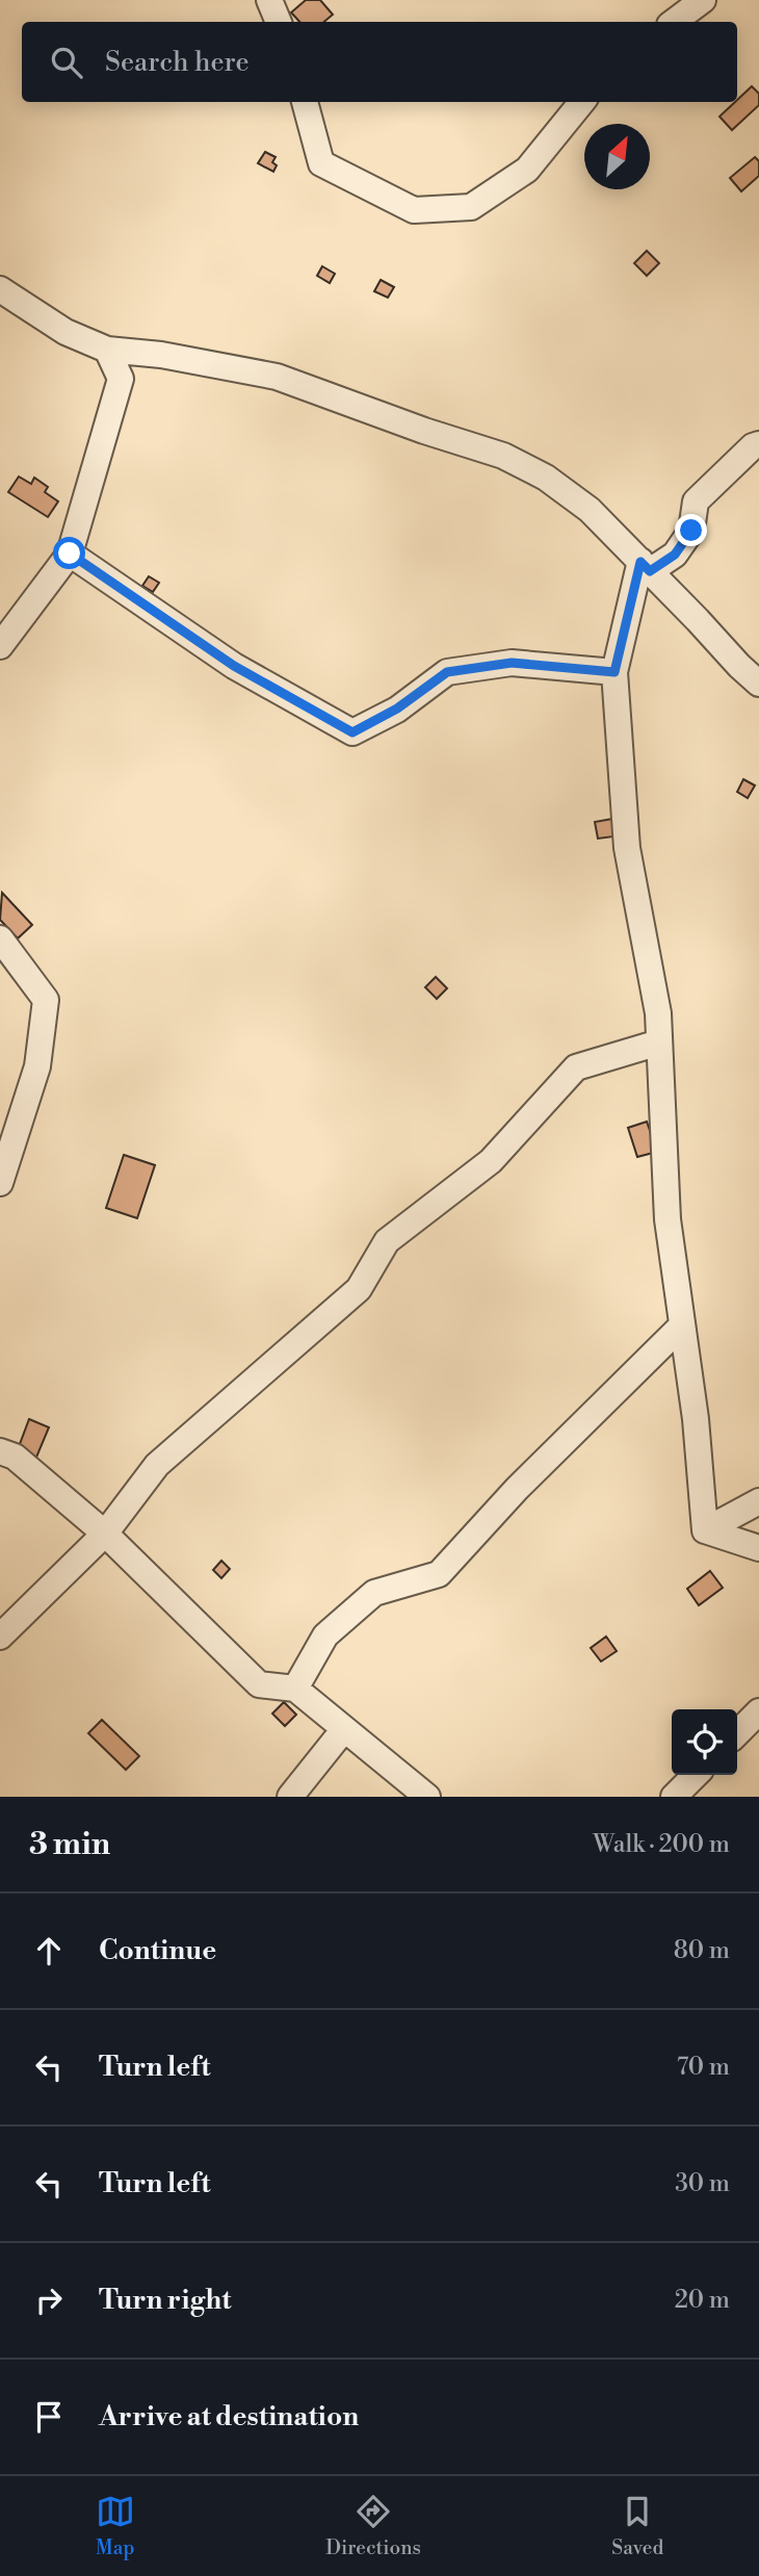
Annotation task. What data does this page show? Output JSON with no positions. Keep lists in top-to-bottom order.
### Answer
{
  "north": "top right",
  "page": {
    "search": "Search here",
    "heading": ["3 min", "Walk · 200 m"],
    "list": [
      ["Continue", "80 m"],
      ["Turn left", "70 m"],
      ["Turn left", "30 m"],
      ["Turn right", "20 m"],
      "Arrive at destination"
    ],
    "nav": ["Map", "Directions", "Saved"]
  }
}
